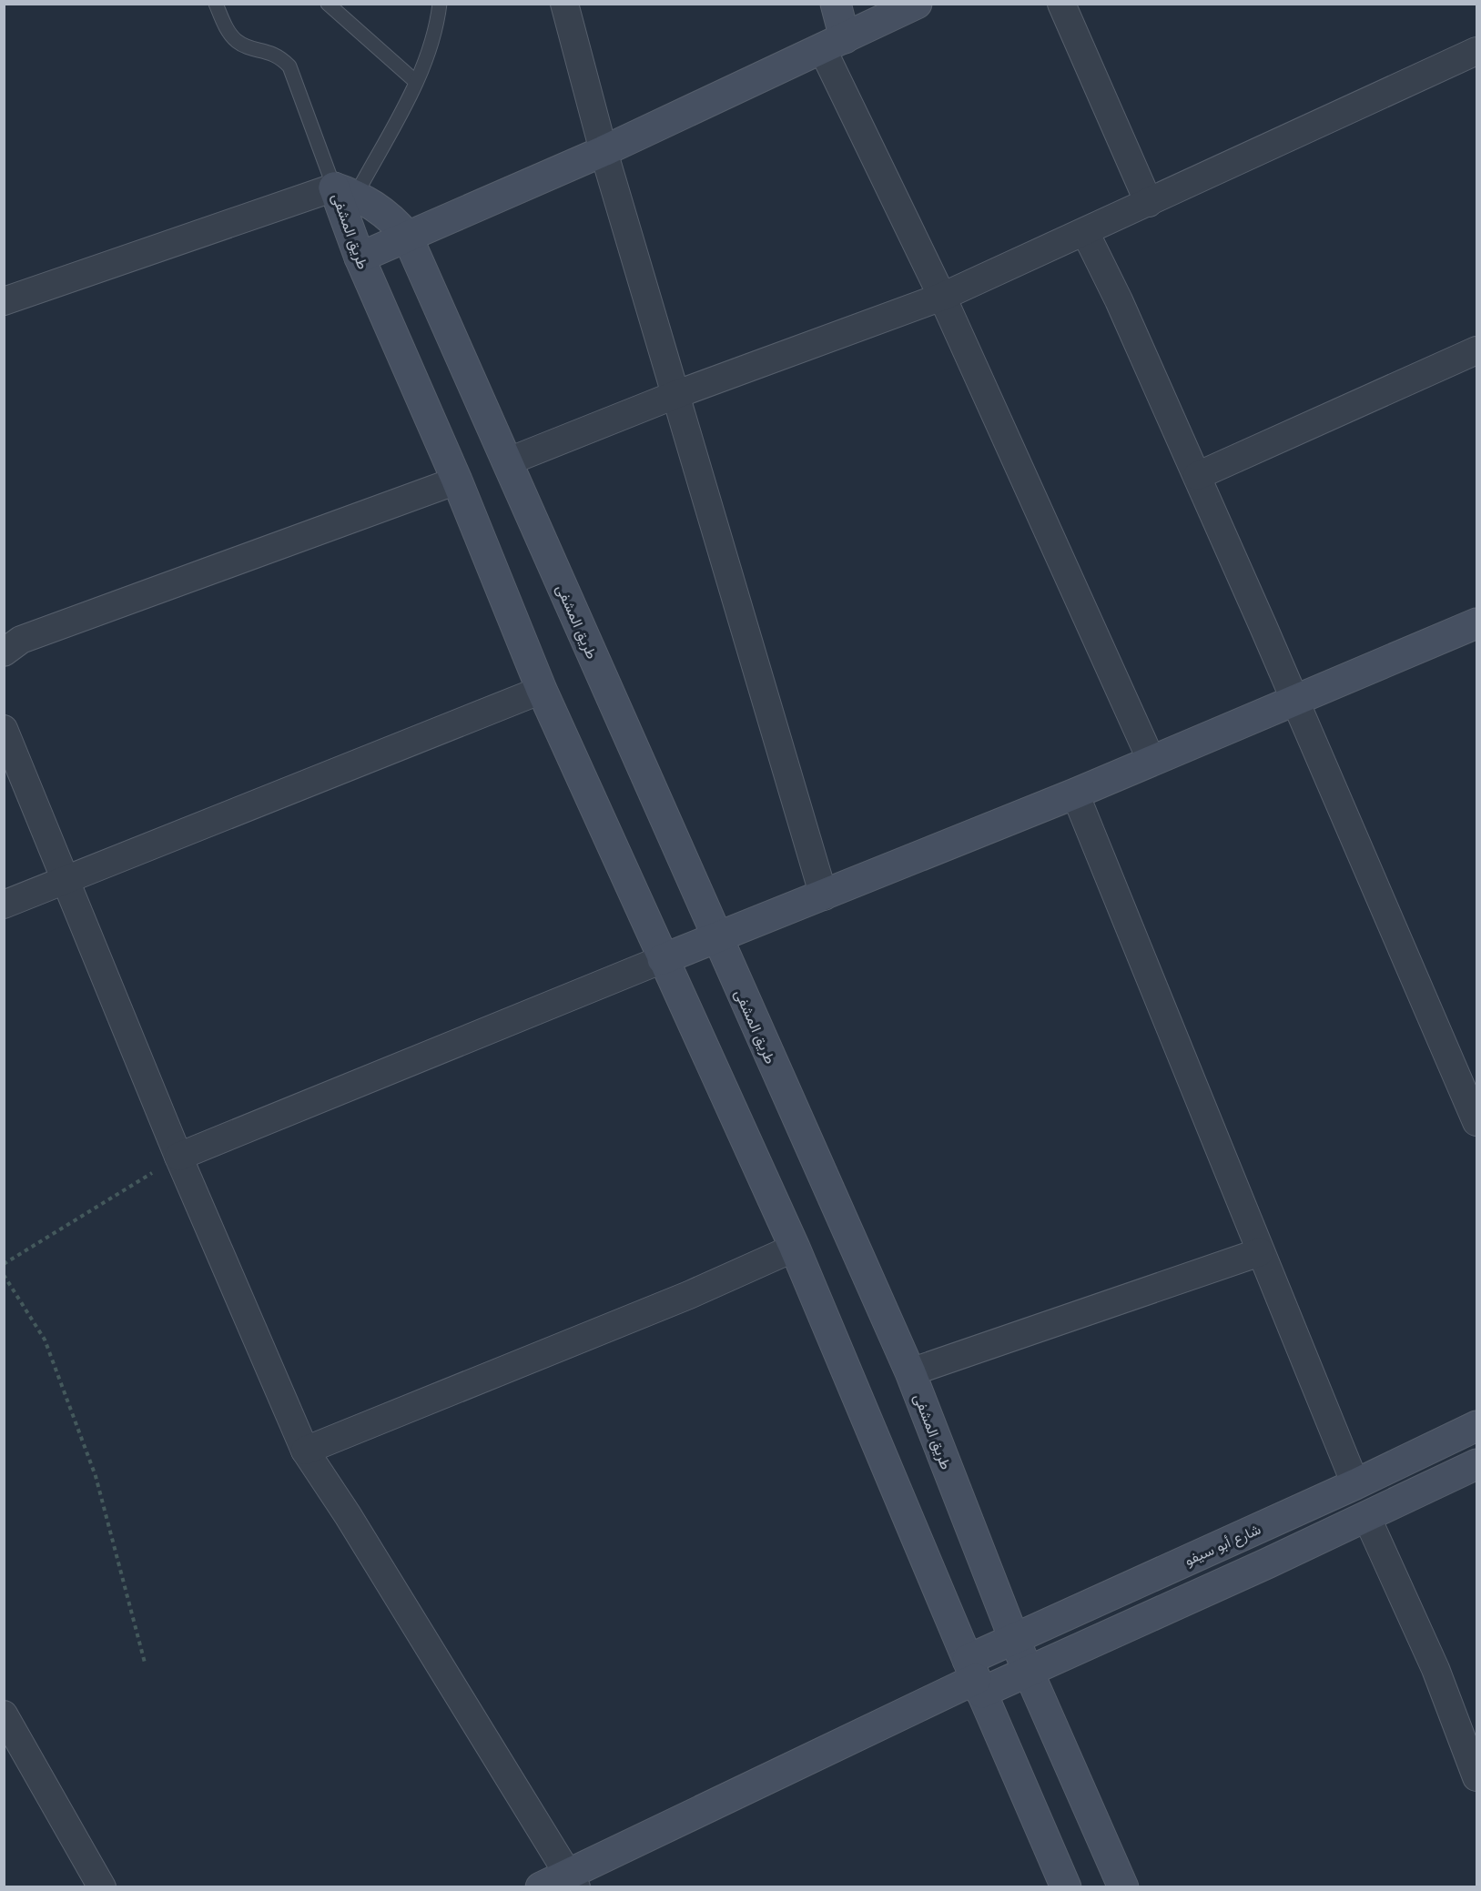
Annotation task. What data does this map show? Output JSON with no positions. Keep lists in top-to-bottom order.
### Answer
{
  "streets": {
    "street": ["طريق المشفى", "شارع أبو سيفو"]
  },
  "crossings": [
    ["طريق المشفى", "شارع أبو سيفو"]
  ]
}
